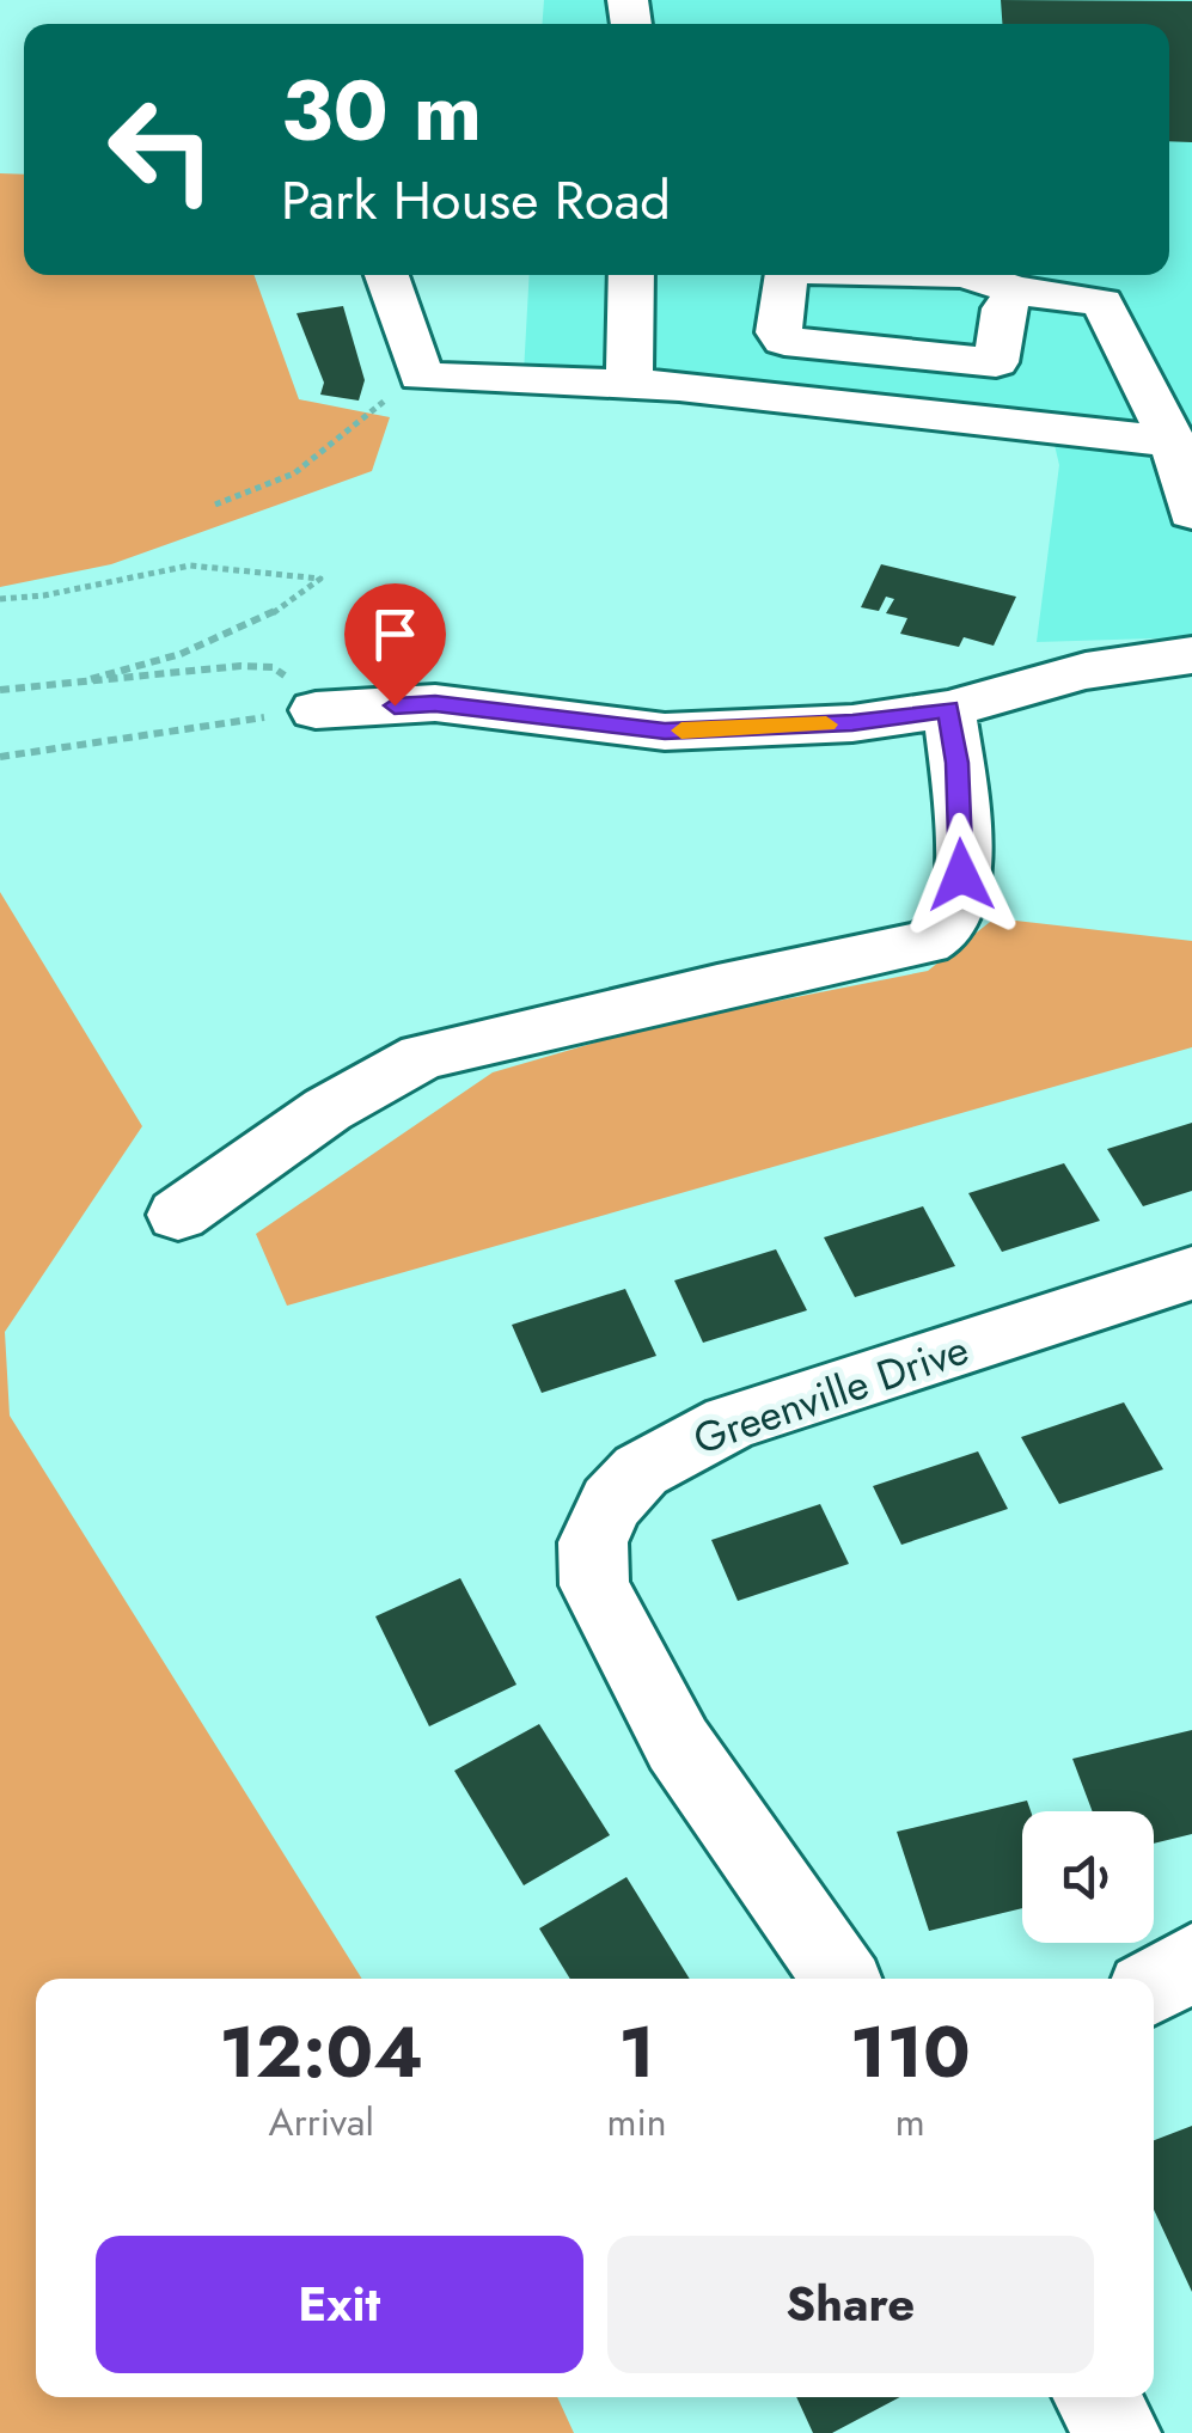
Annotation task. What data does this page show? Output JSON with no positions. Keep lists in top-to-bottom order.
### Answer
{
  "streets": {
    "street": ["Greenville Drive"]
  },
  "page": {
    "turn": ["30 m", "Park House Road"],
    "eta": [
      "12:04",
      "Arrival",
      "1",
      "min",
      "110",
      "m"
    ],
    "buttons": ["Exit", "Share"]
  }
}
